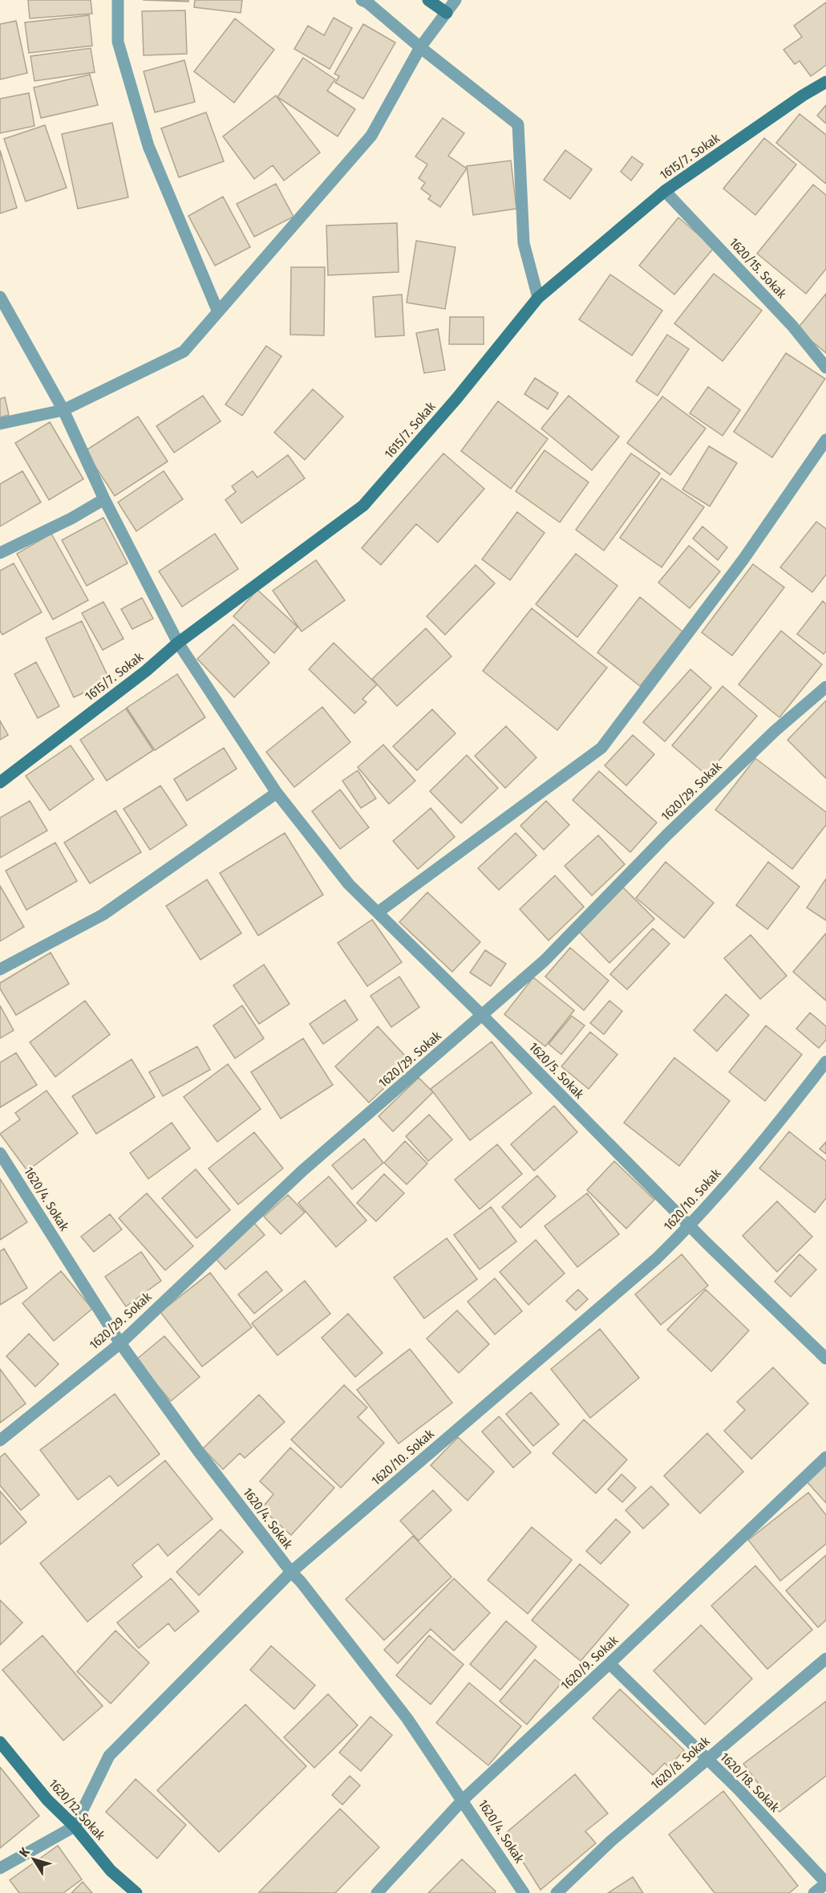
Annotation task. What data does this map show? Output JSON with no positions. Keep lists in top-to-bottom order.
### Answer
{
  "streets": {
    "street": [
      "1615/7. Sokak",
      "1620/15. Sokak",
      "1620/29. Sokak",
      "1620/5. Sokak",
      "1620/4. Sokak",
      "1620/10. Sokak",
      "1620/9. Sokak",
      "1620/8. Sokak",
      "1620/18. Sokak",
      "1620/12. Sokak"
    ]
  },
  "crossings": [
    ["1615/7. Sokak", "1620/15. Sokak"],
    ["1615/7. Sokak", "1620/5. Sokak"],
    ["1620/29. Sokak", "1620/5. Sokak"],
    ["1620/29. Sokak", "1620/4. Sokak"],
    ["1620/5. Sokak", "1620/10. Sokak"],
    ["1620/4. Sokak", "1620/10. Sokak"],
    ["1620/4. Sokak", "1620/9. Sokak"],
    ["1620/10. Sokak", "1620/12. Sokak"],
    ["1620/9. Sokak", "1620/18. Sokak"],
    ["1620/8. Sokak", "1620/18. Sokak"]
  ],
  "north": "top left"
}
